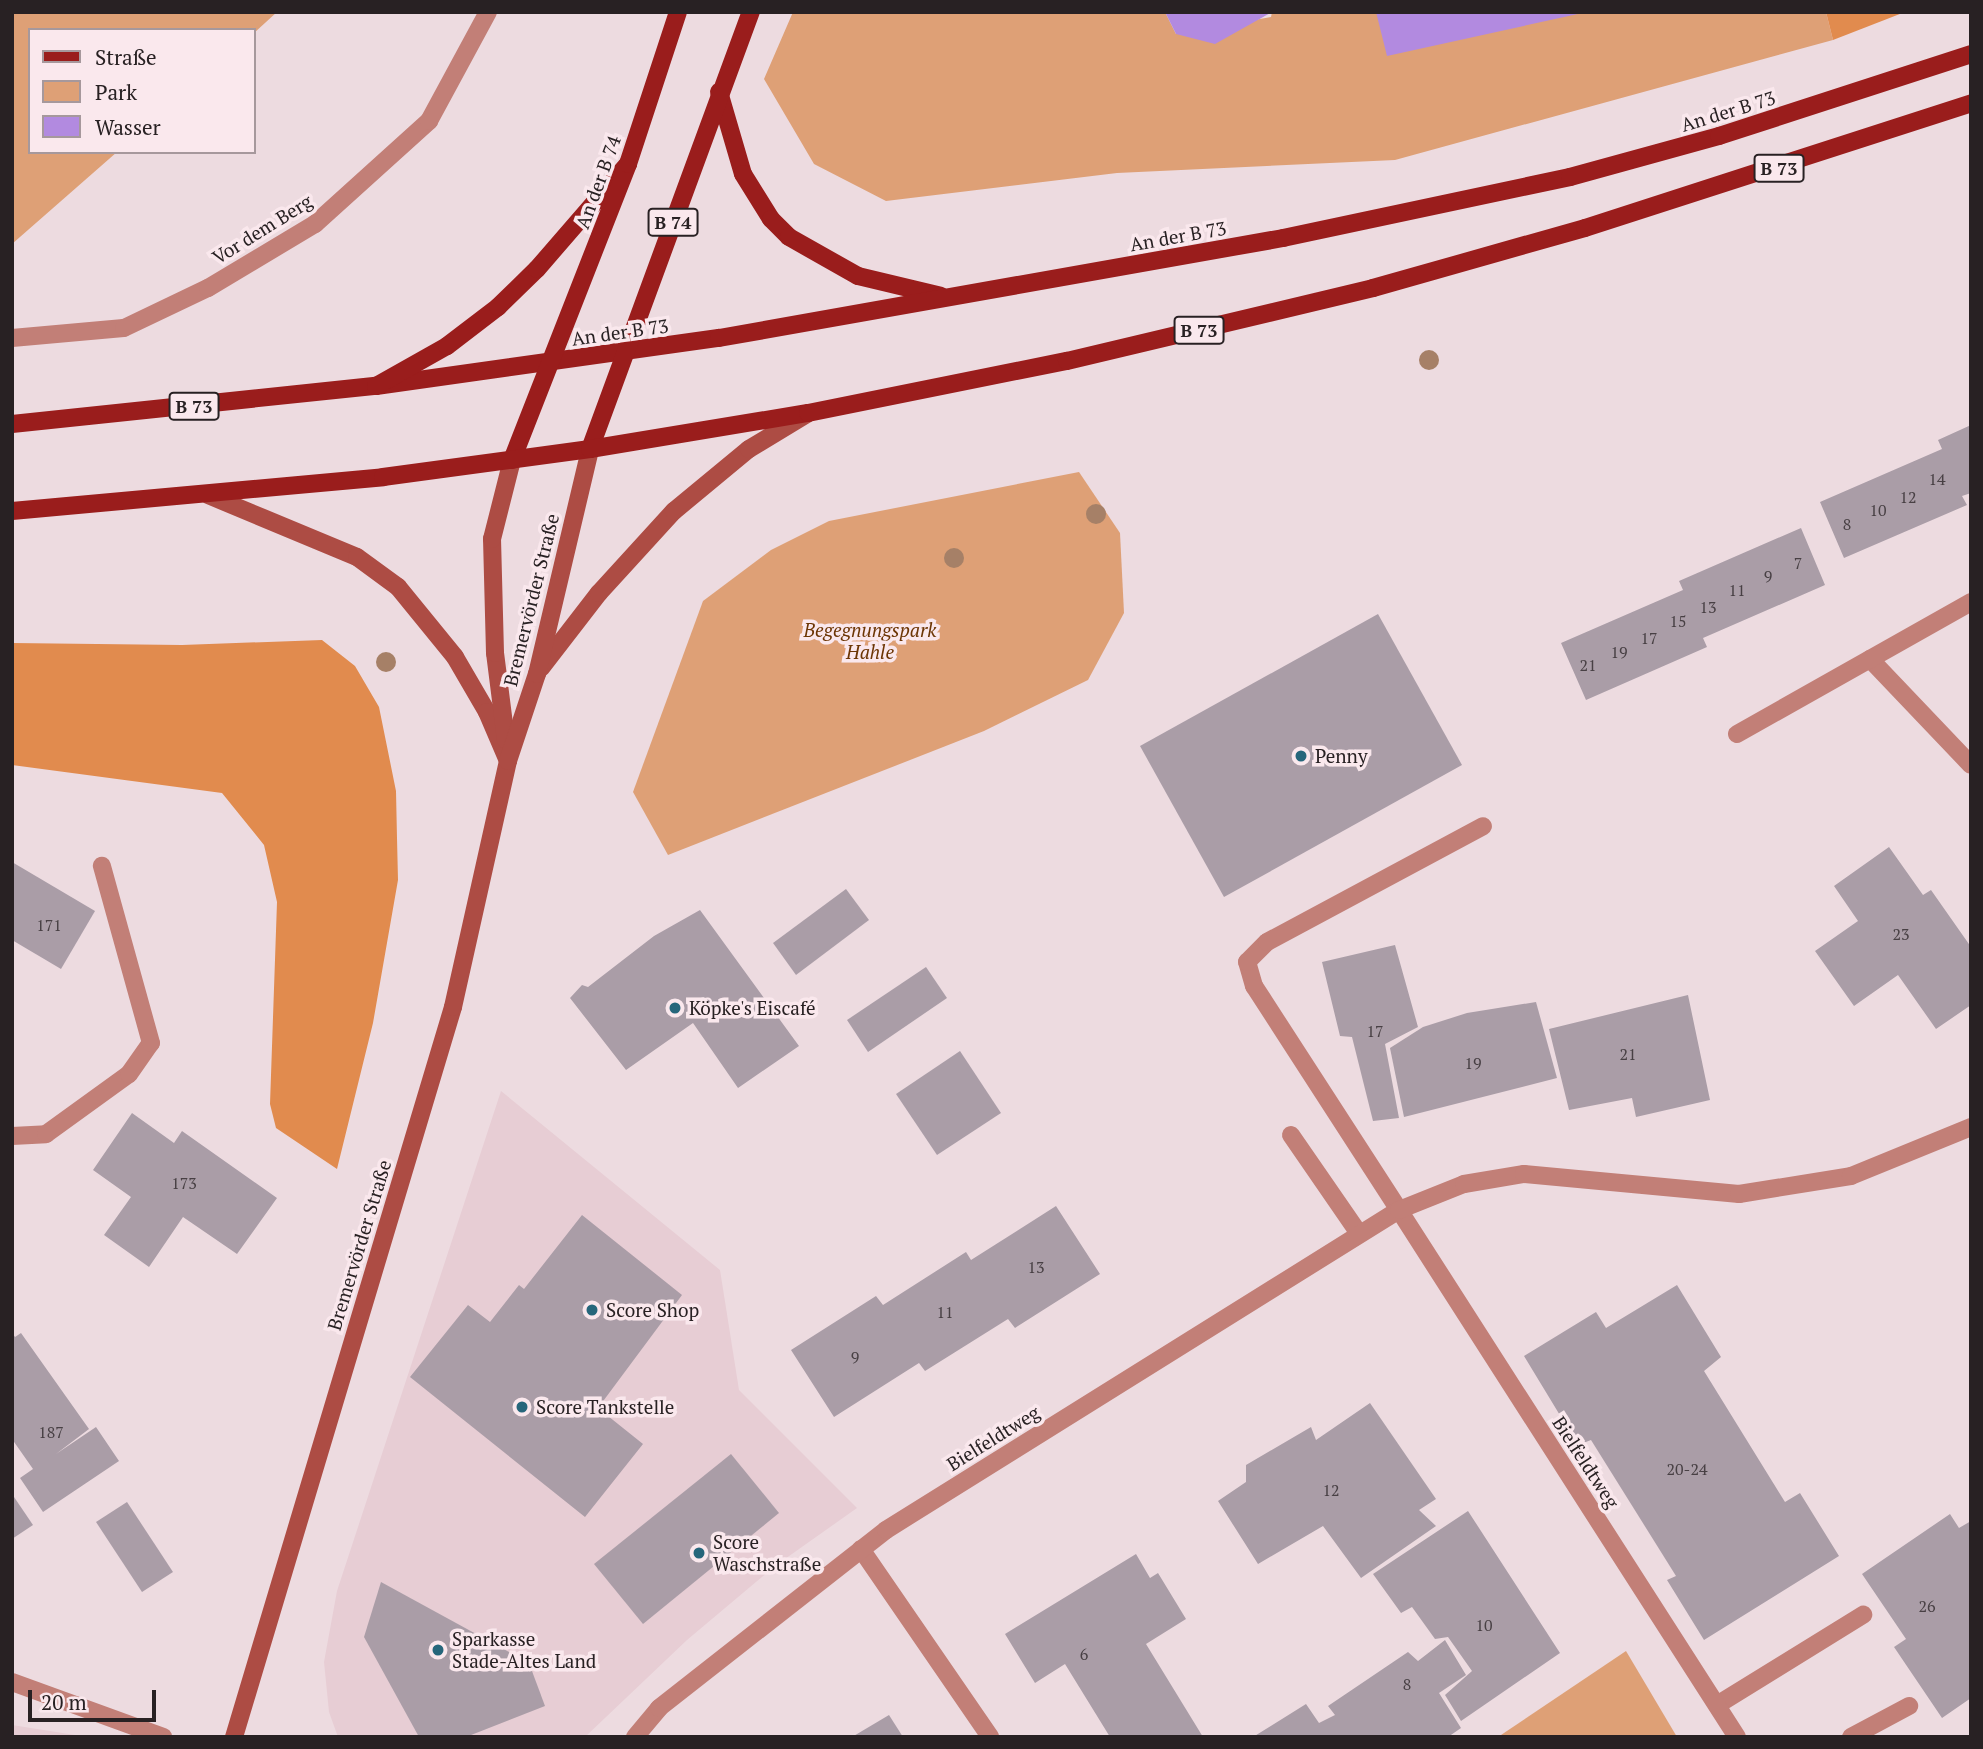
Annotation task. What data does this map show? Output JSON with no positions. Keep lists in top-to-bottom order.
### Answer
{
  "streets": {
    "main road": [
      "An der B 73",
      "B 73",
      "An der B 74",
      "B 74",
      "Bremervörder Straße"
    ],
    "street": ["Vor dem Berg", "Bielfeldtweg"]
  },
  "crossings": [
    ["An der B 73", "B 73"],
    ["An der B 73", "An der B 74"],
    ["An der B 73", "B 74"],
    ["B 73", "An der B 74"],
    ["B 73", "B 74"],
    ["B 73", "Bremervörder Straße"],
    ["An der B 74", "Bremervörder Straße"],
    ["B 74", "Bremervörder Straße"]
  ],
  "parks": ["Begegnungspark Hahle"],
  "places": [
    "Penny",
    "Köpke's Eiscafé",
    "Score Shop",
    "Score Tankstelle",
    "Score Waschstraße",
    "Sparkasse Stade-Altes Land"
  ],
  "house_numbers": [
    "14",
    "12",
    "10",
    "8",
    "7",
    "9",
    "11",
    "13",
    "15",
    "17",
    "19",
    "21",
    "171",
    "23",
    "17",
    "21",
    "19",
    "173",
    "13",
    "11",
    "9",
    "187",
    "20-24",
    "12",
    "26",
    "10",
    "6",
    "8"
  ],
  "legend": ["Straße", "Park", "Wasser"],
  "scale_bar": "20 m"
}
